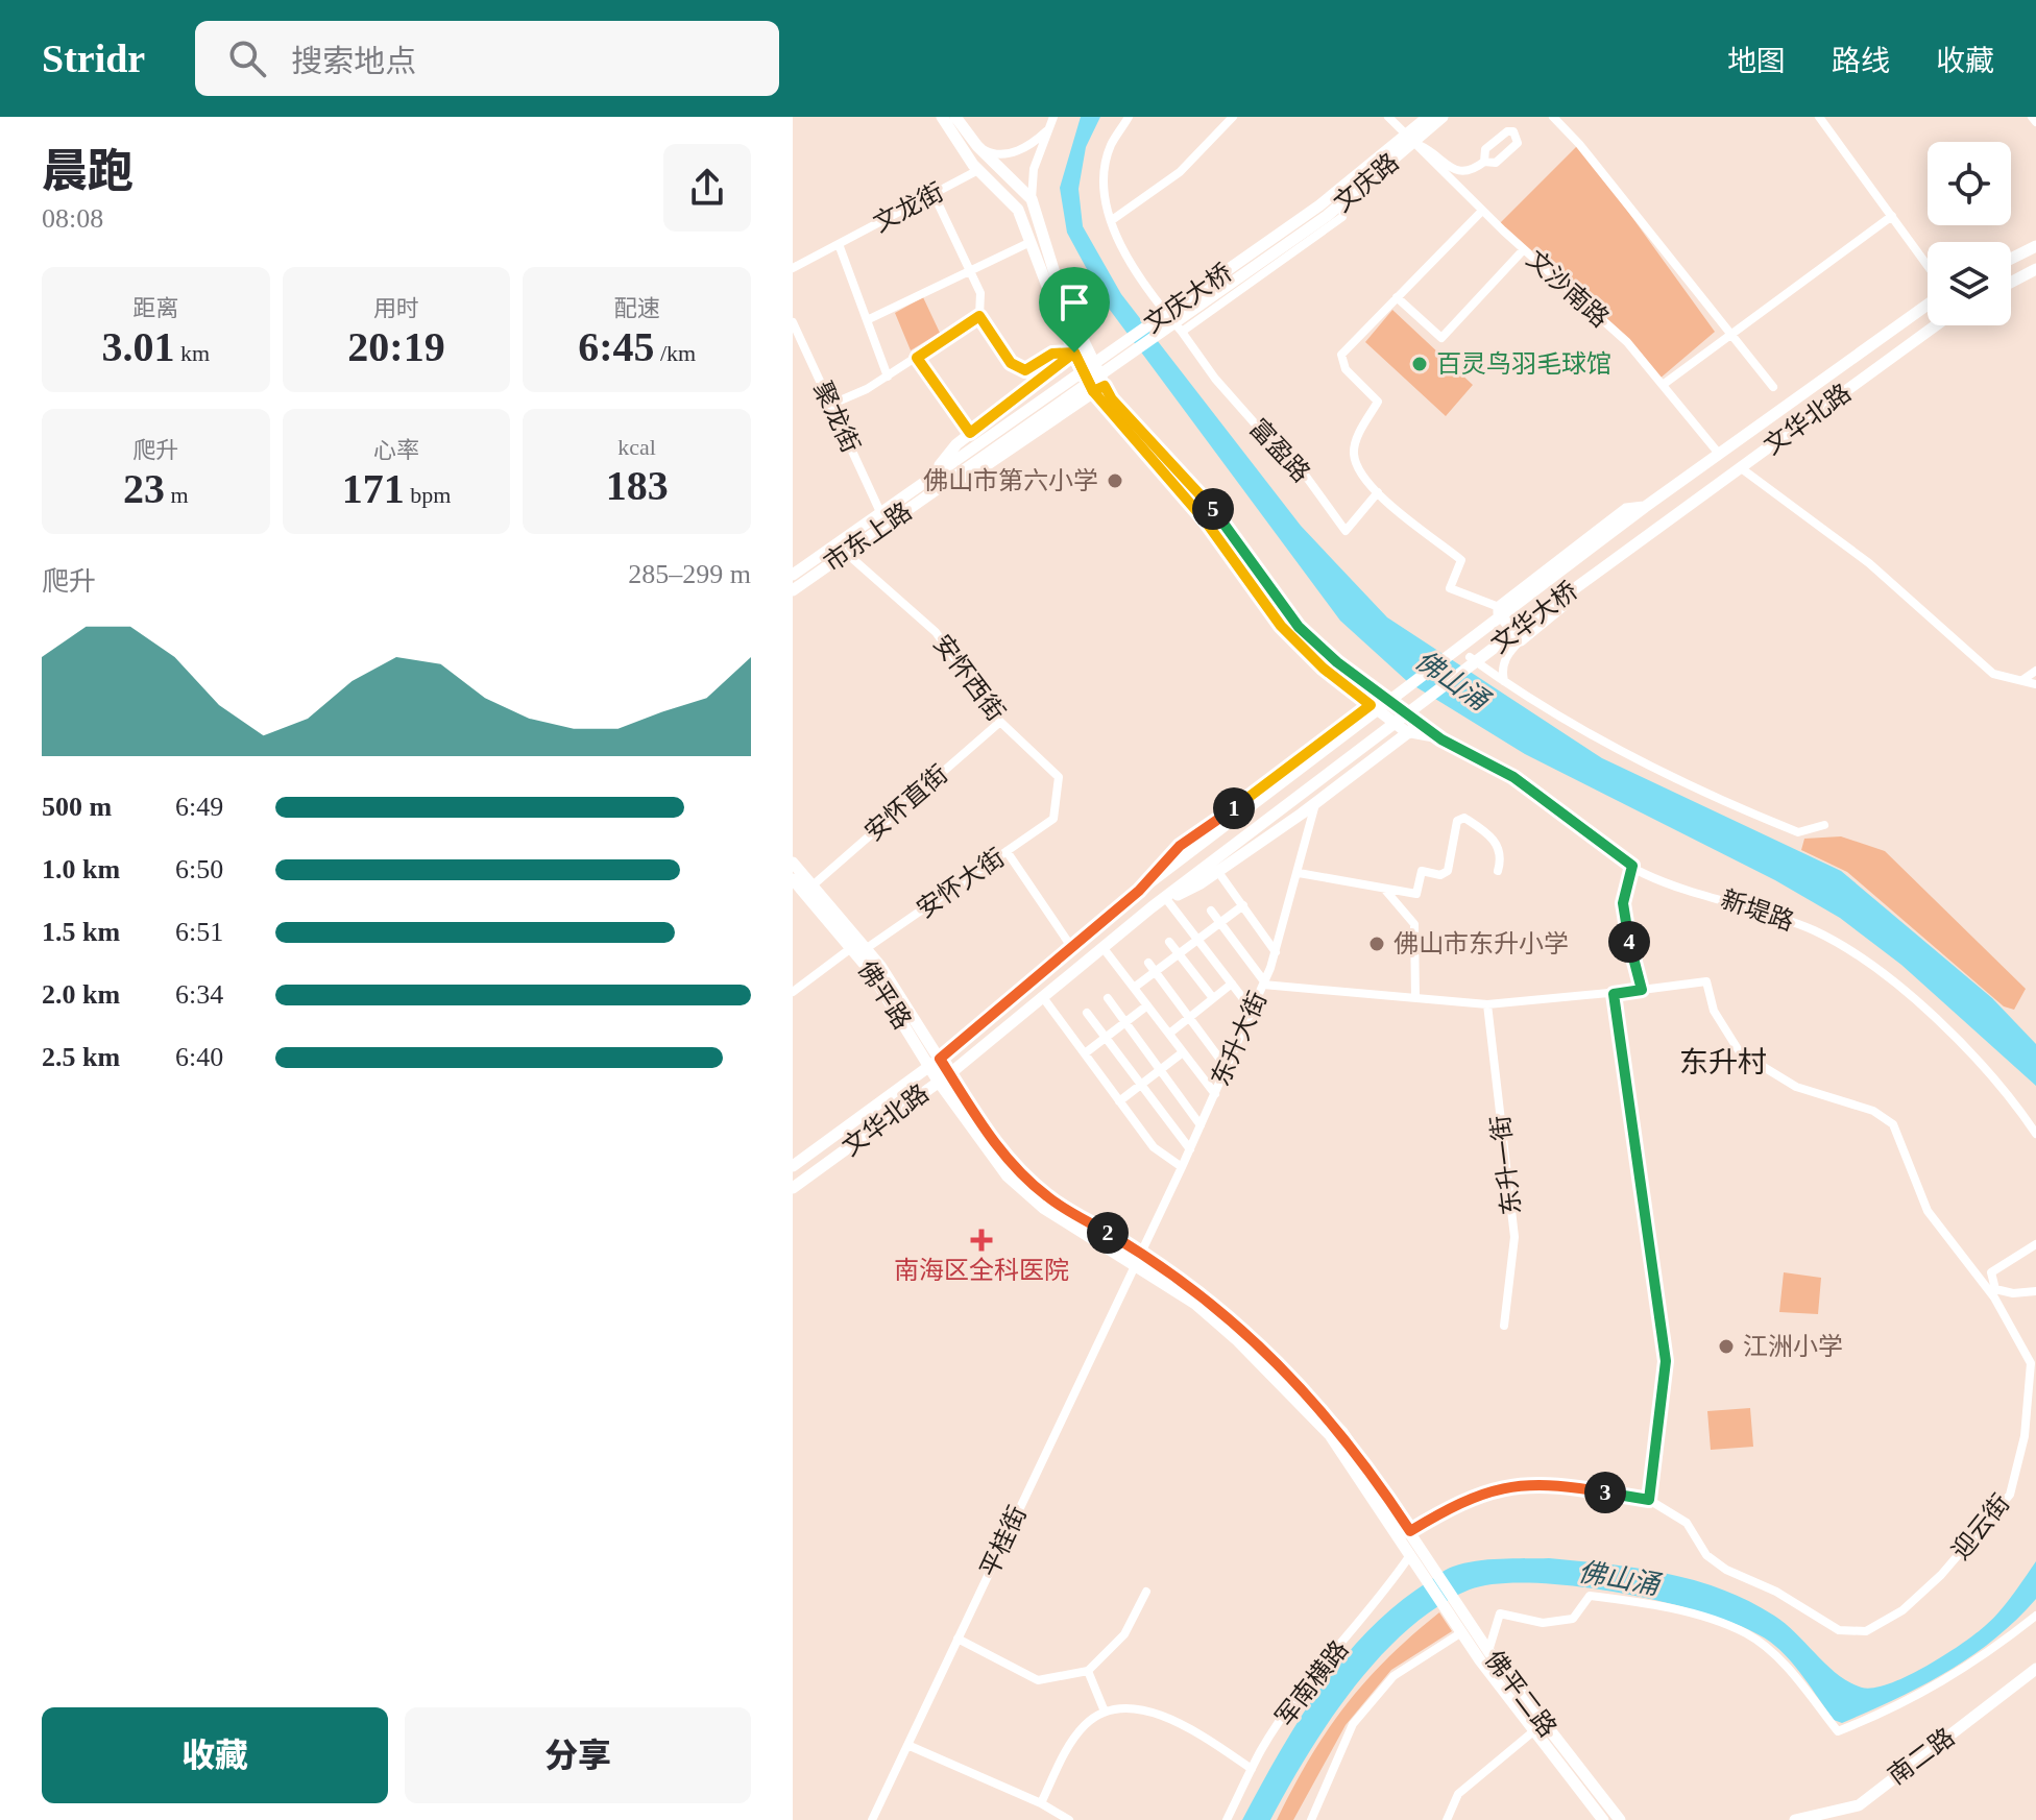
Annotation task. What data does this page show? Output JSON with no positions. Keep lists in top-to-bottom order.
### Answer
{
  "streets": {
    "main road": [
      "文庆路",
      "文庆大桥",
      "文华北路",
      "市东上路",
      "文华大桥",
      "新堤路",
      "佛平路",
      "佛平二路",
      "南二路"
    ],
    "street": [
      "文龙街",
      "文沙南路",
      "聚龙街",
      "富盈路",
      "安怀西街",
      "安怀直街",
      "安怀大街",
      "东升大街",
      "东升一街",
      "迎云街",
      "平桂街",
      "军南横路"
    ]
  },
  "crossings": [
    ["文庆路", "文沙南路"],
    ["文庆路", "文庆大桥"],
    ["文龙街", "新堤路"],
    ["文沙南路", "文华北路"],
    ["文庆大桥", "市东上路"],
    ["聚龙街", "市东上路"],
    ["文华北路", "文华大桥"],
    ["文华北路", "佛平路"],
    ["市东上路", "安怀西街"],
    ["安怀西街", "安怀直街"],
    ["安怀西街", "安怀大街"],
    ["安怀直街", "佛平路"],
    ["安怀大街", "佛平路"],
    ["佛平路", "东升大街"],
    ["佛平路", "迎云街"],
    ["佛平路", "平桂街"],
    ["佛平路", "军南横路"],
    ["佛平路", "佛平二路"],
    ["东升大街", "平桂街"]
  ],
  "districts": ["东升村"],
  "water": ["佛山涌"],
  "places": {
    "other": [
      "百灵鸟羽毛球馆",
      "佛山市第六小学",
      "佛山市东升小学",
      "江洲小学"
    ],
    "health": ["南海区全科医院"]
  },
  "page": {
    "header": "Stridr",
    "search": "搜索地点",
    "nav": ["地图", "路线", "收藏"],
    "heading": ["晨跑", "08:08"],
    "stats": [
      ["距离", "3.01 km"],
      ["用时", "20:19"],
      ["配速", "6:45 /km"],
      ["爬升", "23 m"],
      ["心率", "171 bpm"],
      ["kcal", "183"]
    ],
    "pins": [
      "5",
      "1",
      "4",
      "2",
      "3"
    ],
    "chart": ["爬升", "285–299 m"],
    "list": [
      {
        "name": "500 m",
        "note": "6:49"
      },
      {
        "name": "1.0 km",
        "note": "6:50"
      },
      {
        "name": "1.5 km",
        "note": "6:51"
      },
      {
        "name": "2.0 km",
        "note": "6:34"
      },
      {
        "name": "2.5 km",
        "note": "6:40"
      }
    ],
    "buttons": ["收藏", "分享"]
  }
}
